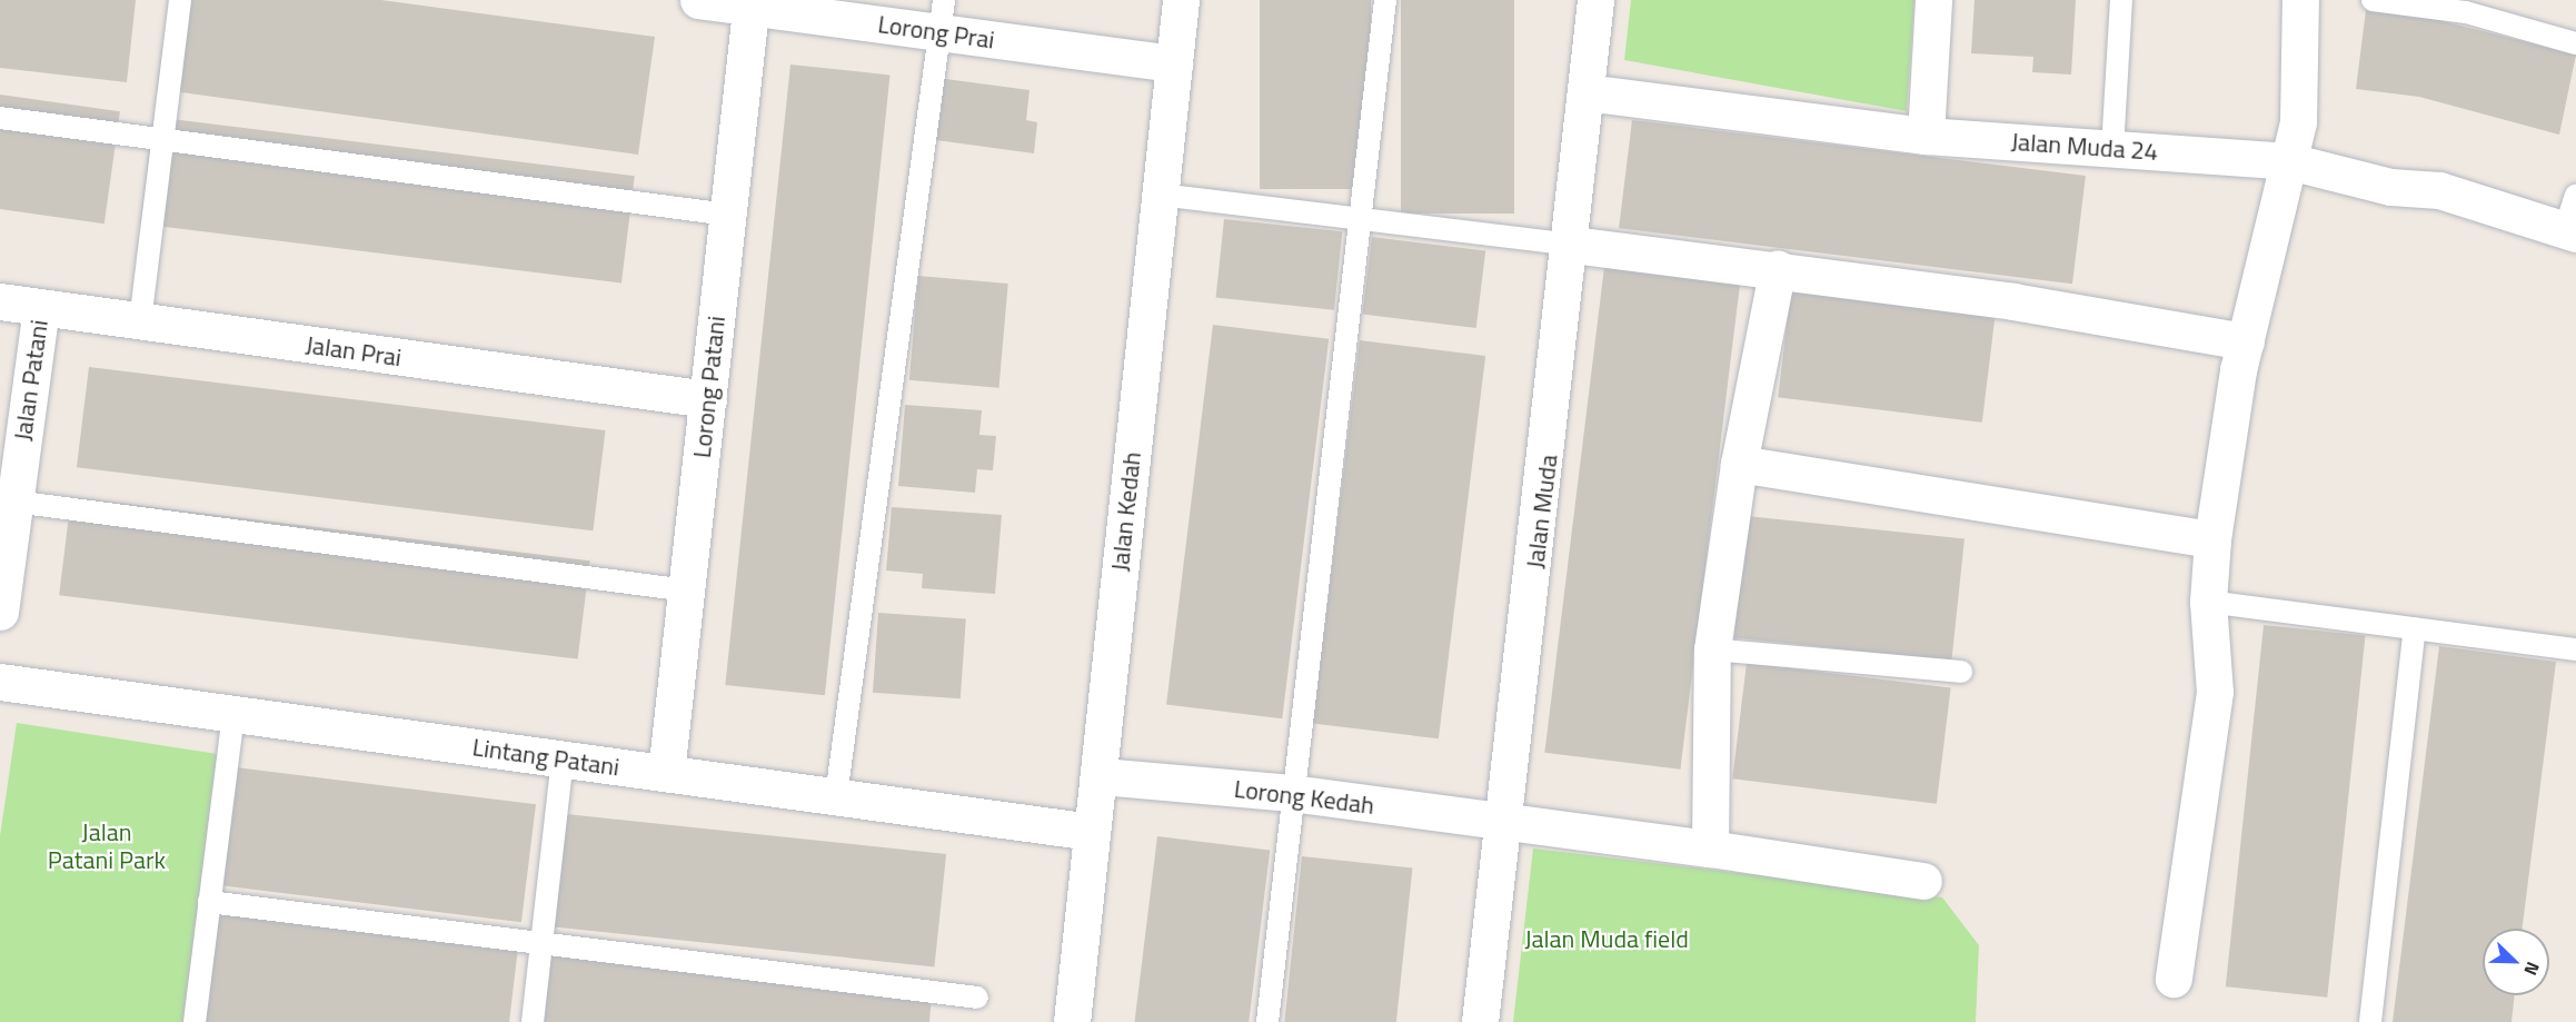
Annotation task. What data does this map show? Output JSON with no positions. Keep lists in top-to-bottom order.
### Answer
{
  "streets": {
    "street": [
      "Lorong Prai",
      "Jalan Muda 24",
      "Jalan Prai",
      "Jalan Patani",
      "Lorong Patani",
      "Jalan Kedah",
      "Jalan Muda",
      "Lintang Patani",
      "Lorong Kedah"
    ]
  },
  "crossings": [
    ["Lorong Prai", "Lorong Patani"],
    ["Lorong Prai", "Jalan Kedah"],
    ["Jalan Muda 24", "Jalan Muda"],
    ["Jalan Prai", "Jalan Patani"],
    ["Jalan Prai", "Lorong Patani"],
    ["Lorong Patani", "Lintang Patani"],
    ["Jalan Kedah", "Lintang Patani"],
    ["Jalan Kedah", "Lorong Kedah"],
    ["Jalan Muda", "Lorong Kedah"]
  ],
  "parks": ["Jalan Patani Park", "Jalan Muda field"],
  "north": "bottom right"
}
